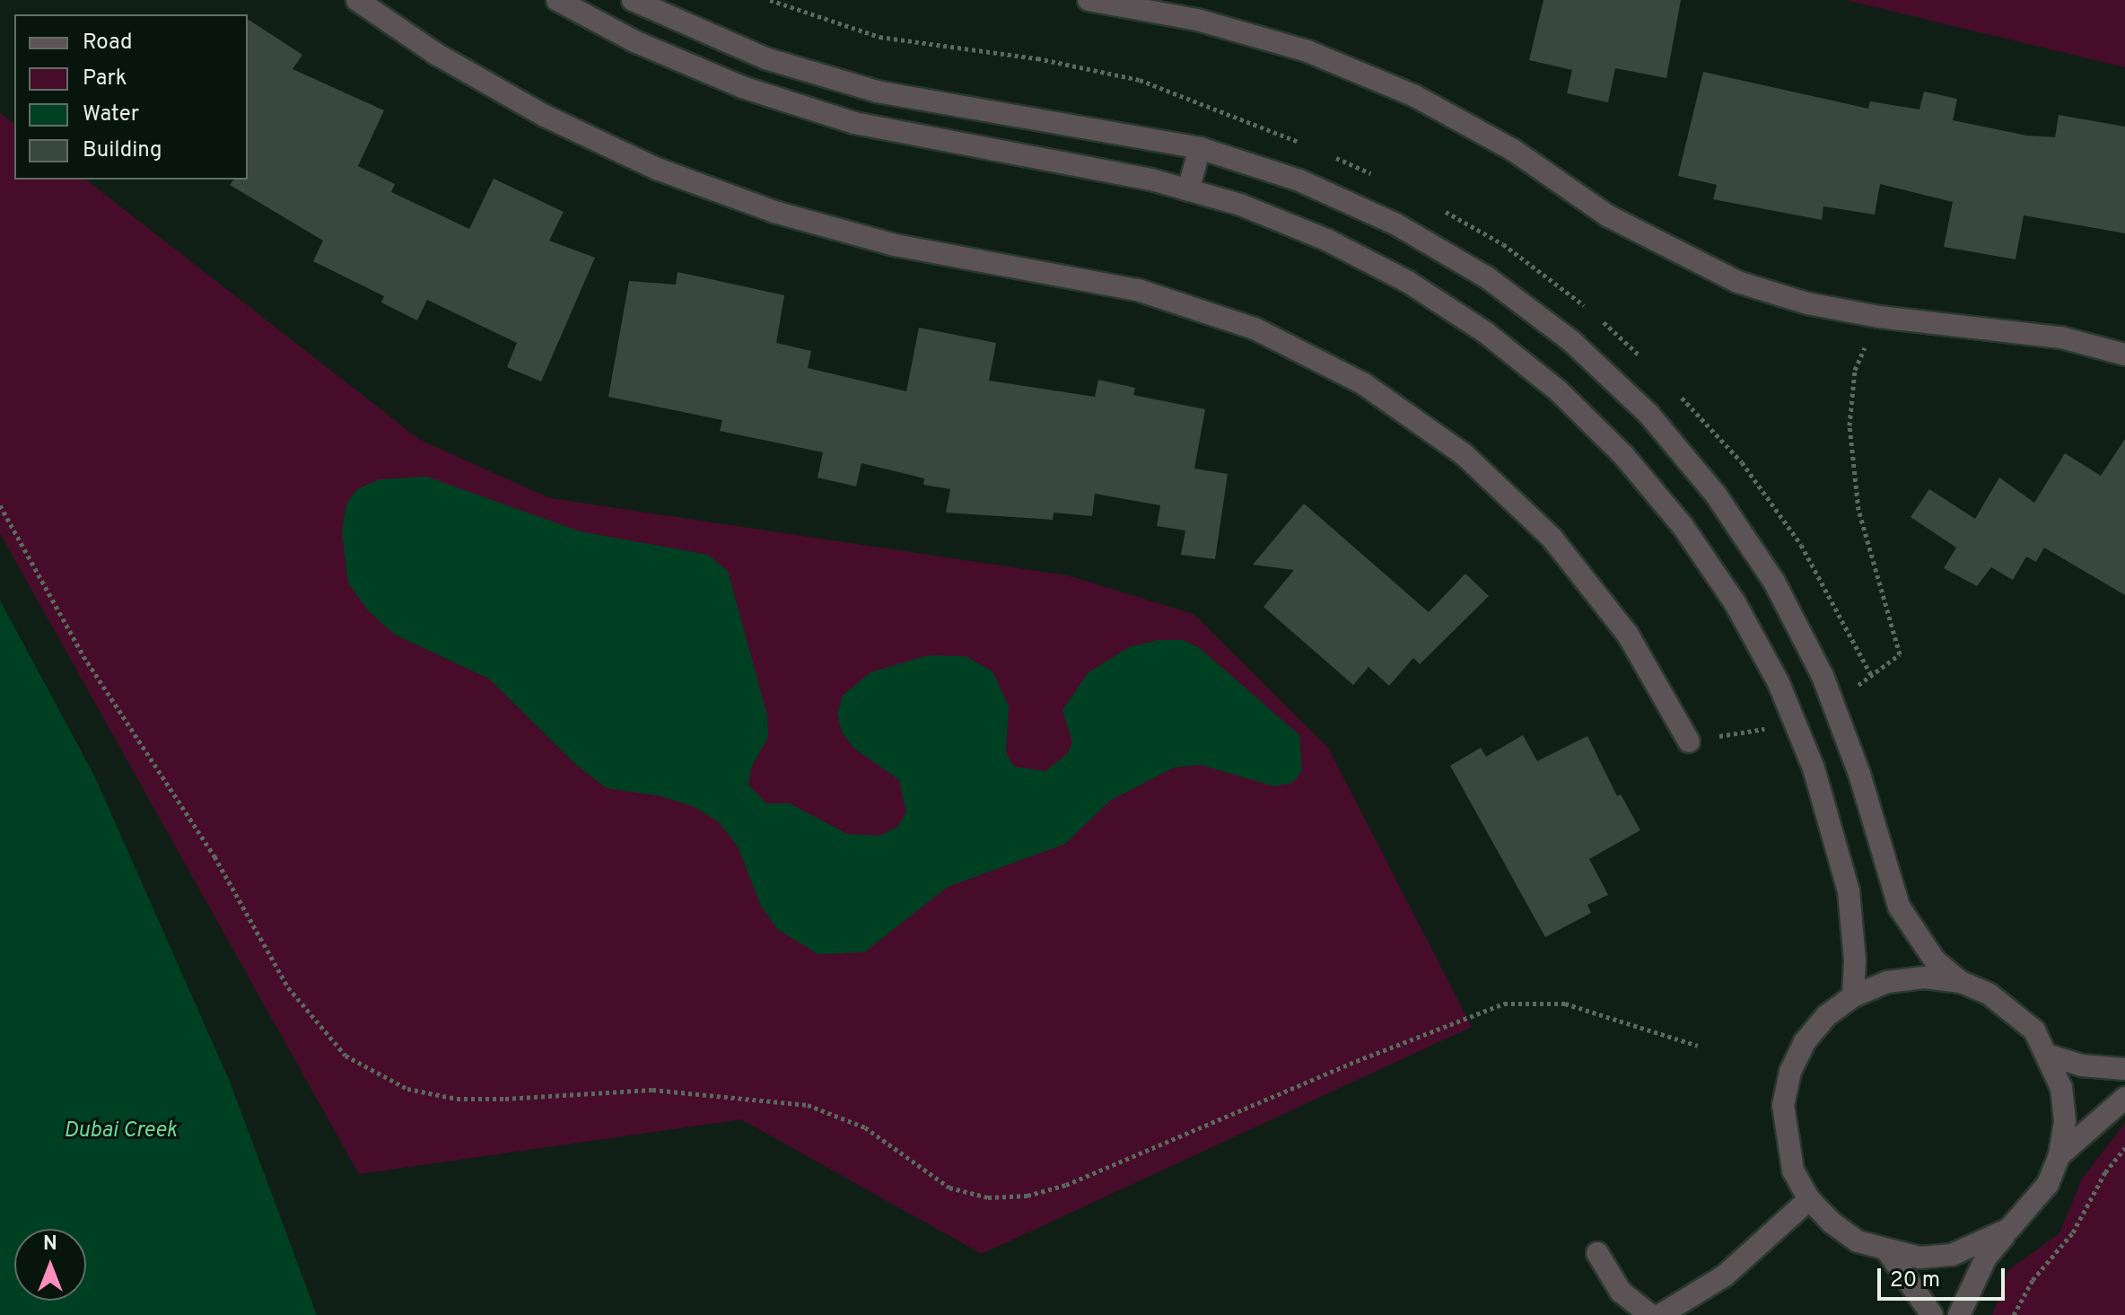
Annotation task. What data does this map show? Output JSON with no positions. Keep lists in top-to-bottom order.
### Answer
{
  "water": ["Dubai Creek"],
  "legend": [
    "Road",
    "Park",
    "Water",
    "Building"
  ],
  "scale_bar": "20 m",
  "north": "top"
}
